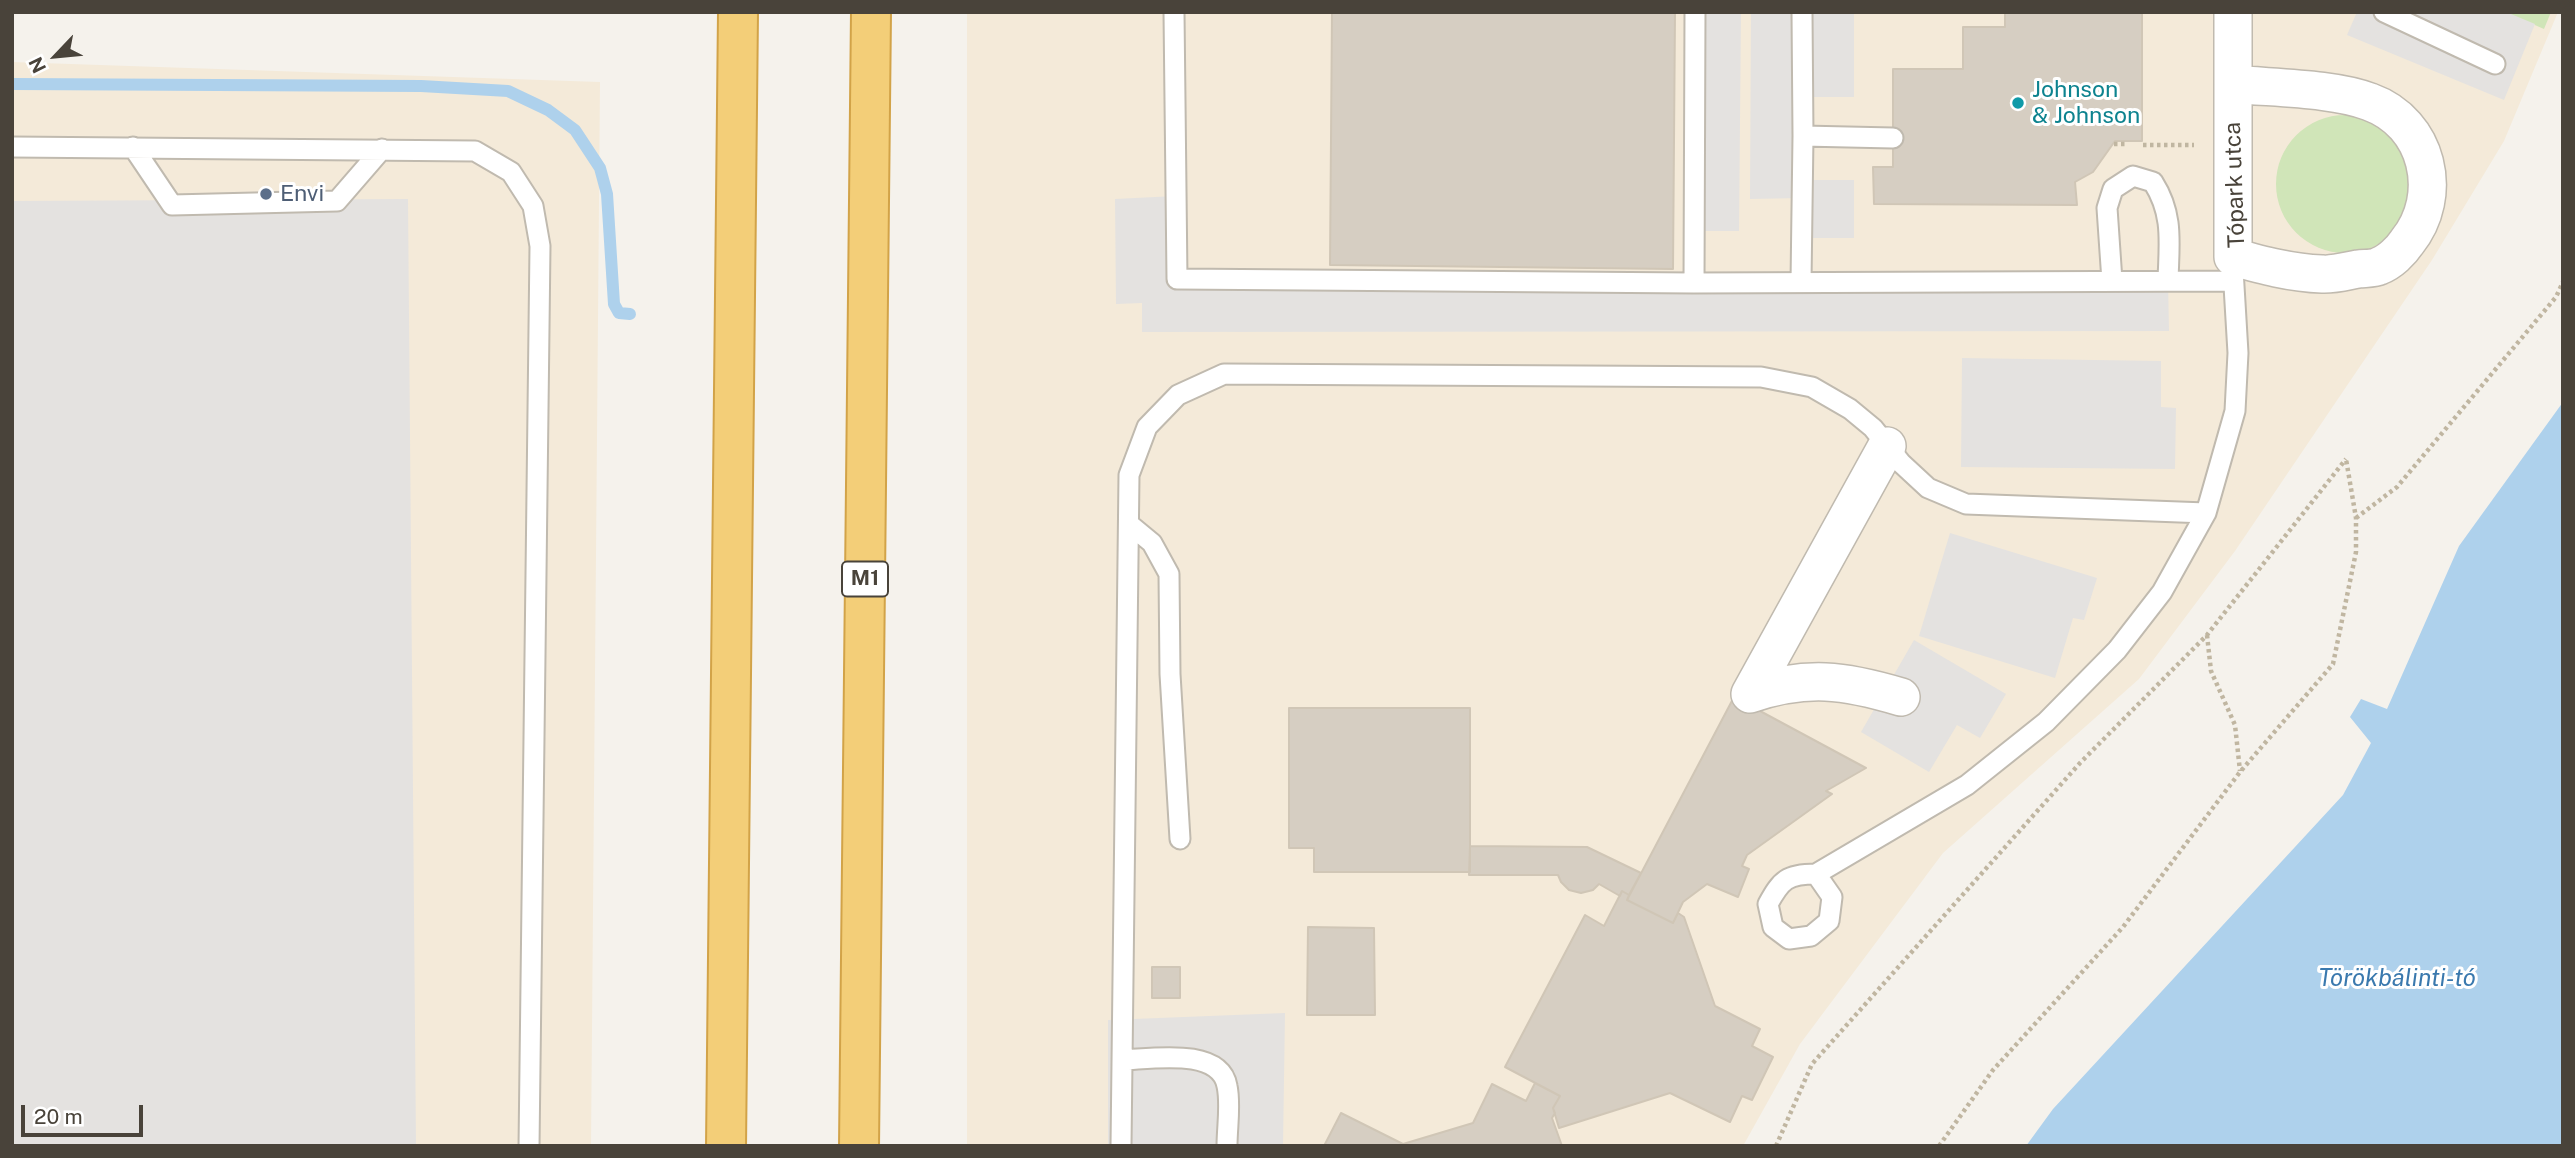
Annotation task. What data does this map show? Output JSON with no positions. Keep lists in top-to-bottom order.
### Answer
{
  "streets": {
    "highway": ["M1"],
    "street": ["Tópark utca"]
  },
  "water": ["Törökbálinti-tó"],
  "places": ["Johnson & Johnson", "Envi"],
  "scale_bar": "20 m",
  "north": "bottom left"
}
